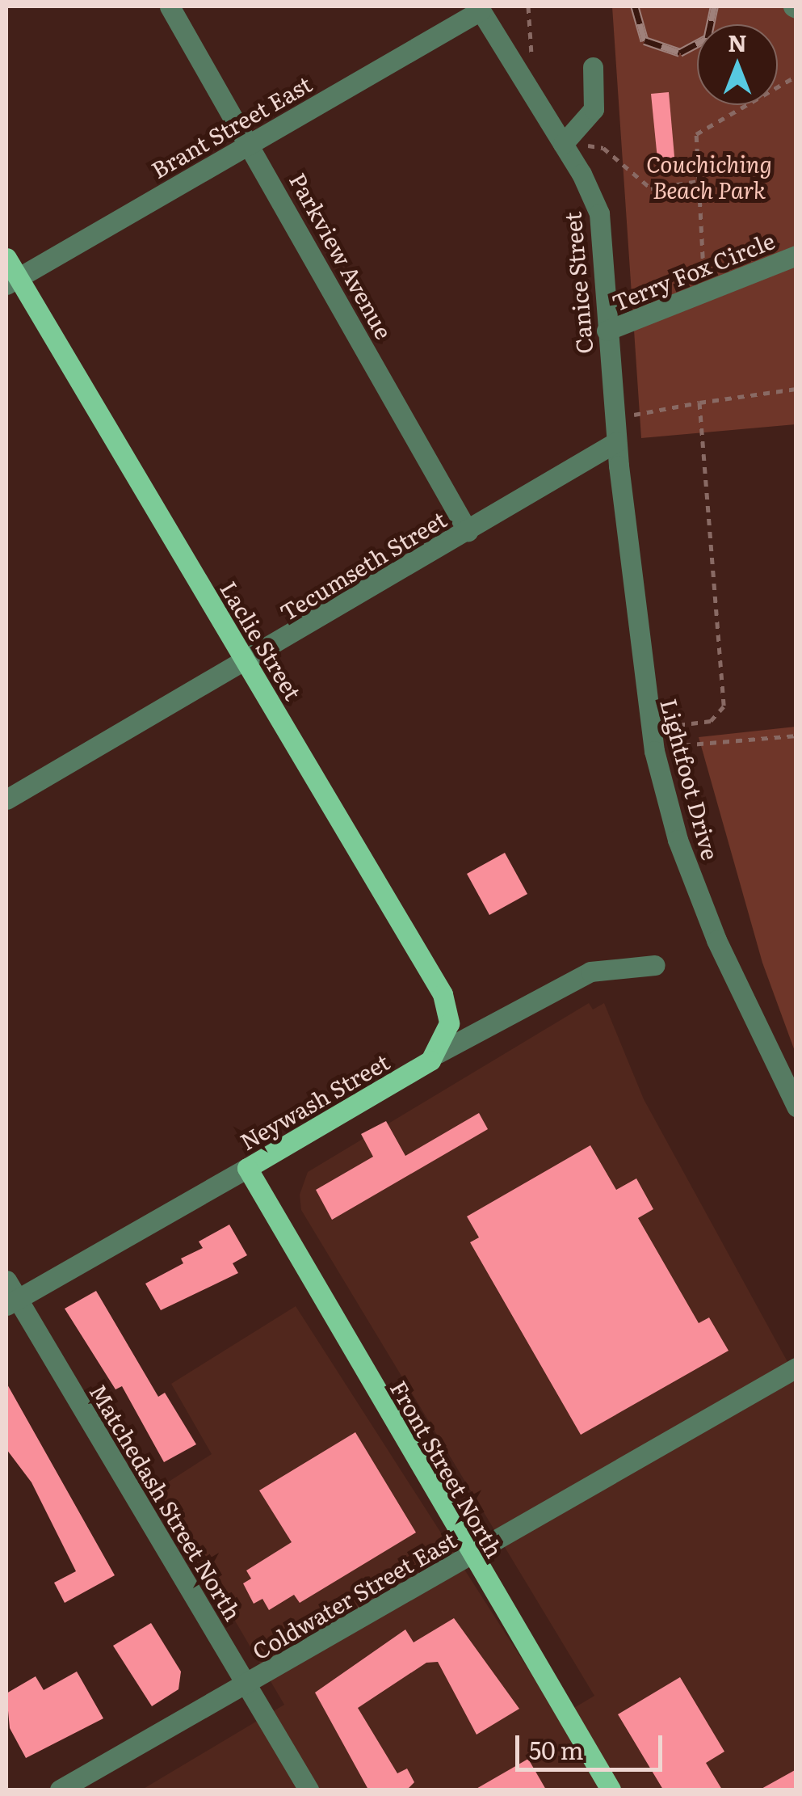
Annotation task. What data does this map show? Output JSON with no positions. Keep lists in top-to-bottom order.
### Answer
{
  "streets": {
    "main road": ["Laclie Street", "Neywash Street", "Front Street North"],
    "street": [
      "Brant Street East",
      "Parkview Avenue",
      "Terry Fox Circle",
      "Canice Street",
      "Tecumseth Street",
      "Lightfoot Drive",
      "Matchedash Street North",
      "Coldwater Street East"
    ]
  },
  "crossings": [
    ["Brant Street East", "Parkview Avenue"],
    ["Brant Street East", "Canice Street"],
    ["Brant Street East", "Laclie Street"],
    ["Parkview Avenue", "Tecumseth Street"],
    ["Terry Fox Circle", "Canice Street"],
    ["Canice Street", "Tecumseth Street"],
    ["Canice Street", "Lightfoot Drive"],
    ["Tecumseth Street", "Laclie Street"],
    ["Tecumseth Street", "Lightfoot Drive"],
    ["Laclie Street", "Neywash Street"],
    ["Neywash Street", "Front Street North"],
    ["Neywash Street", "Matchedash Street North"],
    ["Front Street North", "Coldwater Street East"],
    ["Matchedash Street North", "Coldwater Street East"]
  ],
  "parks": ["Couchiching Beach Park"],
  "scale_bar": "50 m",
  "north": "top"
}
